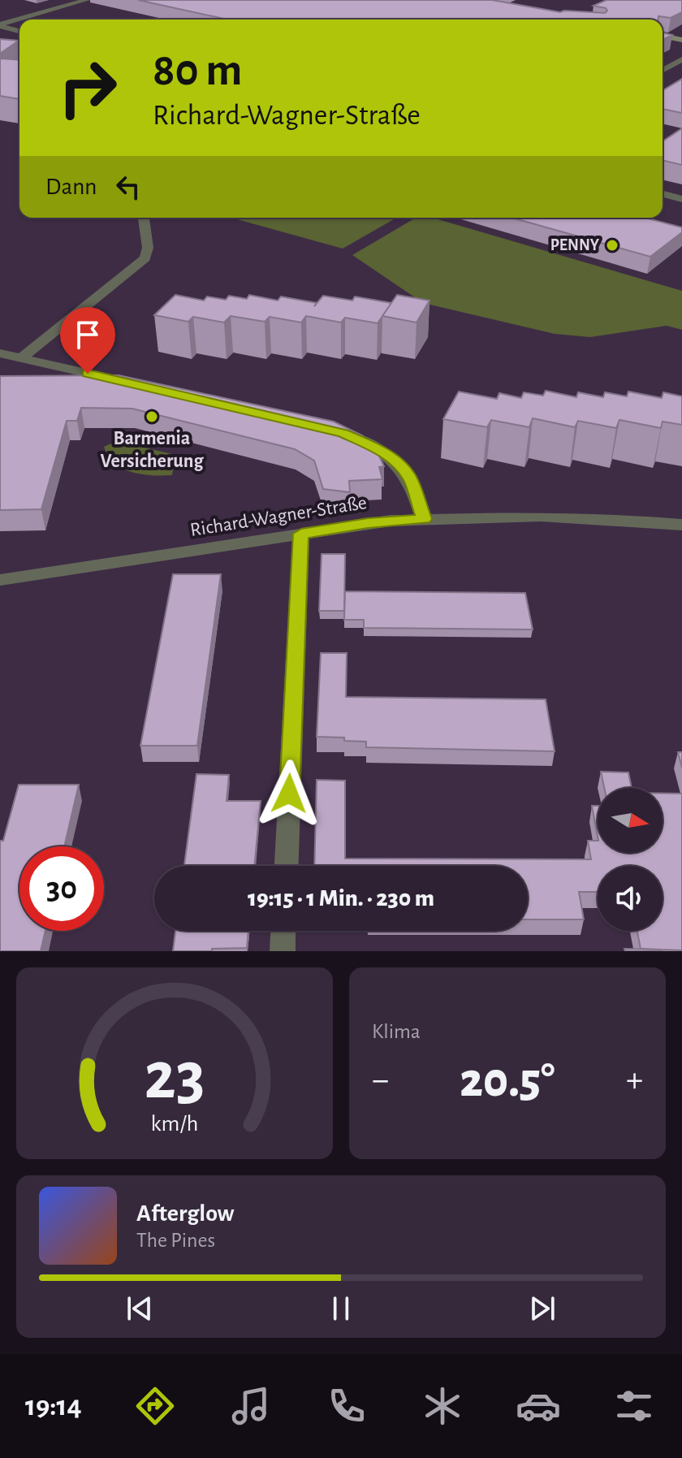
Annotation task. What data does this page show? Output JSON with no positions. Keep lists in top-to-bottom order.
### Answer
{
  "streets": {
    "street": ["Richard-Wagner-Straße"]
  },
  "places": ["PENNY", "Barmenia Versicherung"],
  "north": "right",
  "page": {
    "turn": ["80 m", "Richard-Wagner-Straße"],
    "then": "Dann",
    "limit": "30",
    "trip": "19:15 · 1 Min. · 230 m",
    "tile": "Klima",
    "heat": ["−", "20.5°", "+"],
    "song": ["Afterglow", "The Pines"],
    "tabs": "19:14",
    "gauge": ["23", "km/h"]
  }
}
